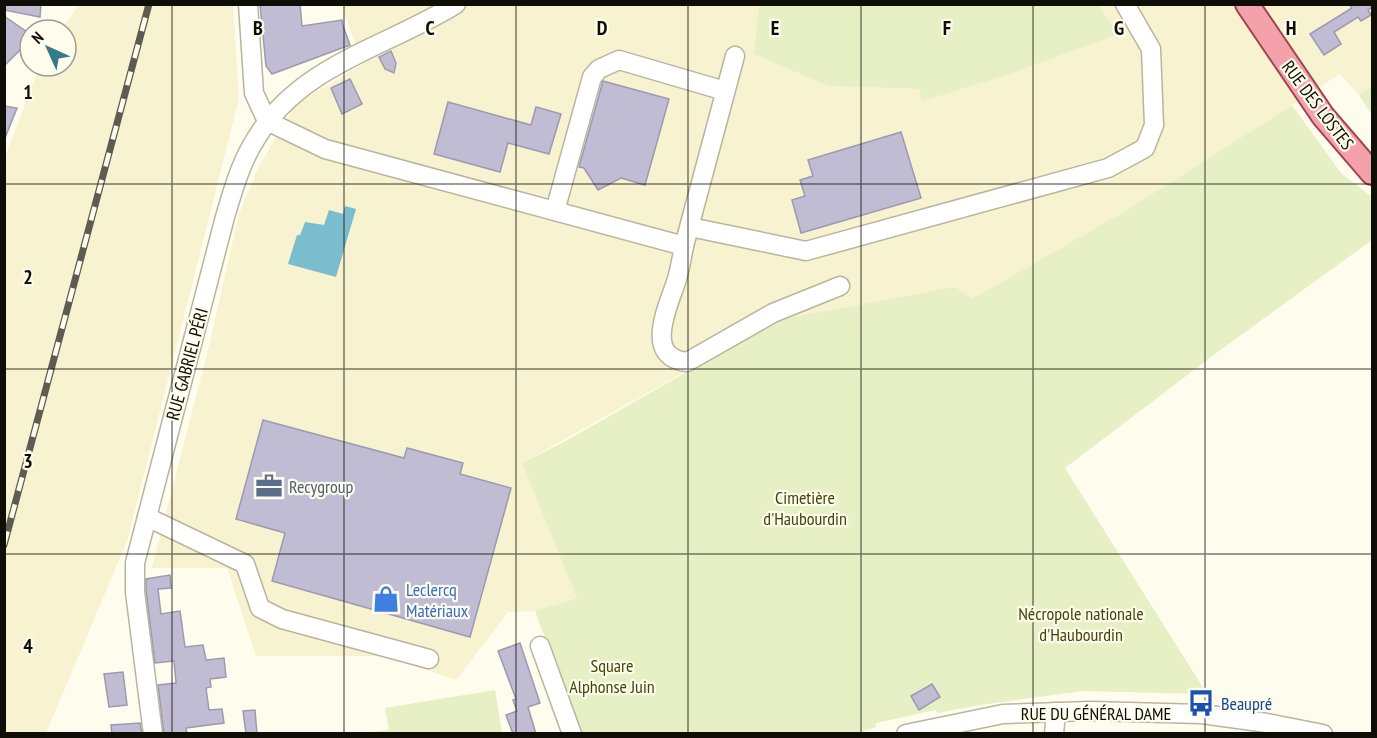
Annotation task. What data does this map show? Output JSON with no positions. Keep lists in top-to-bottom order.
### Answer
{
  "streets": {
    "main road": ["RUE DES LOSTES"],
    "street": ["RUE GABRIEL PÉRI", "RUE DU GÉNÉRAL DAME"]
  },
  "parks": ["Cimetière d'Haubourdin", "Nécropole nationale d'Haubourdin", "Square Alphonse Juin"],
  "places": {
    "office": ["Recygroup"],
    "shop": ["Leclercq Matériaux"],
    "bus stop": ["Beaupré"]
  },
  "north": "top left",
  "grid": {
    "columns": [
      "B",
      "C",
      "D",
      "E",
      "F",
      "G",
      "H"
    ],
    "rows": [
      "1",
      "2",
      "3",
      "4"
    ]
  }
}
